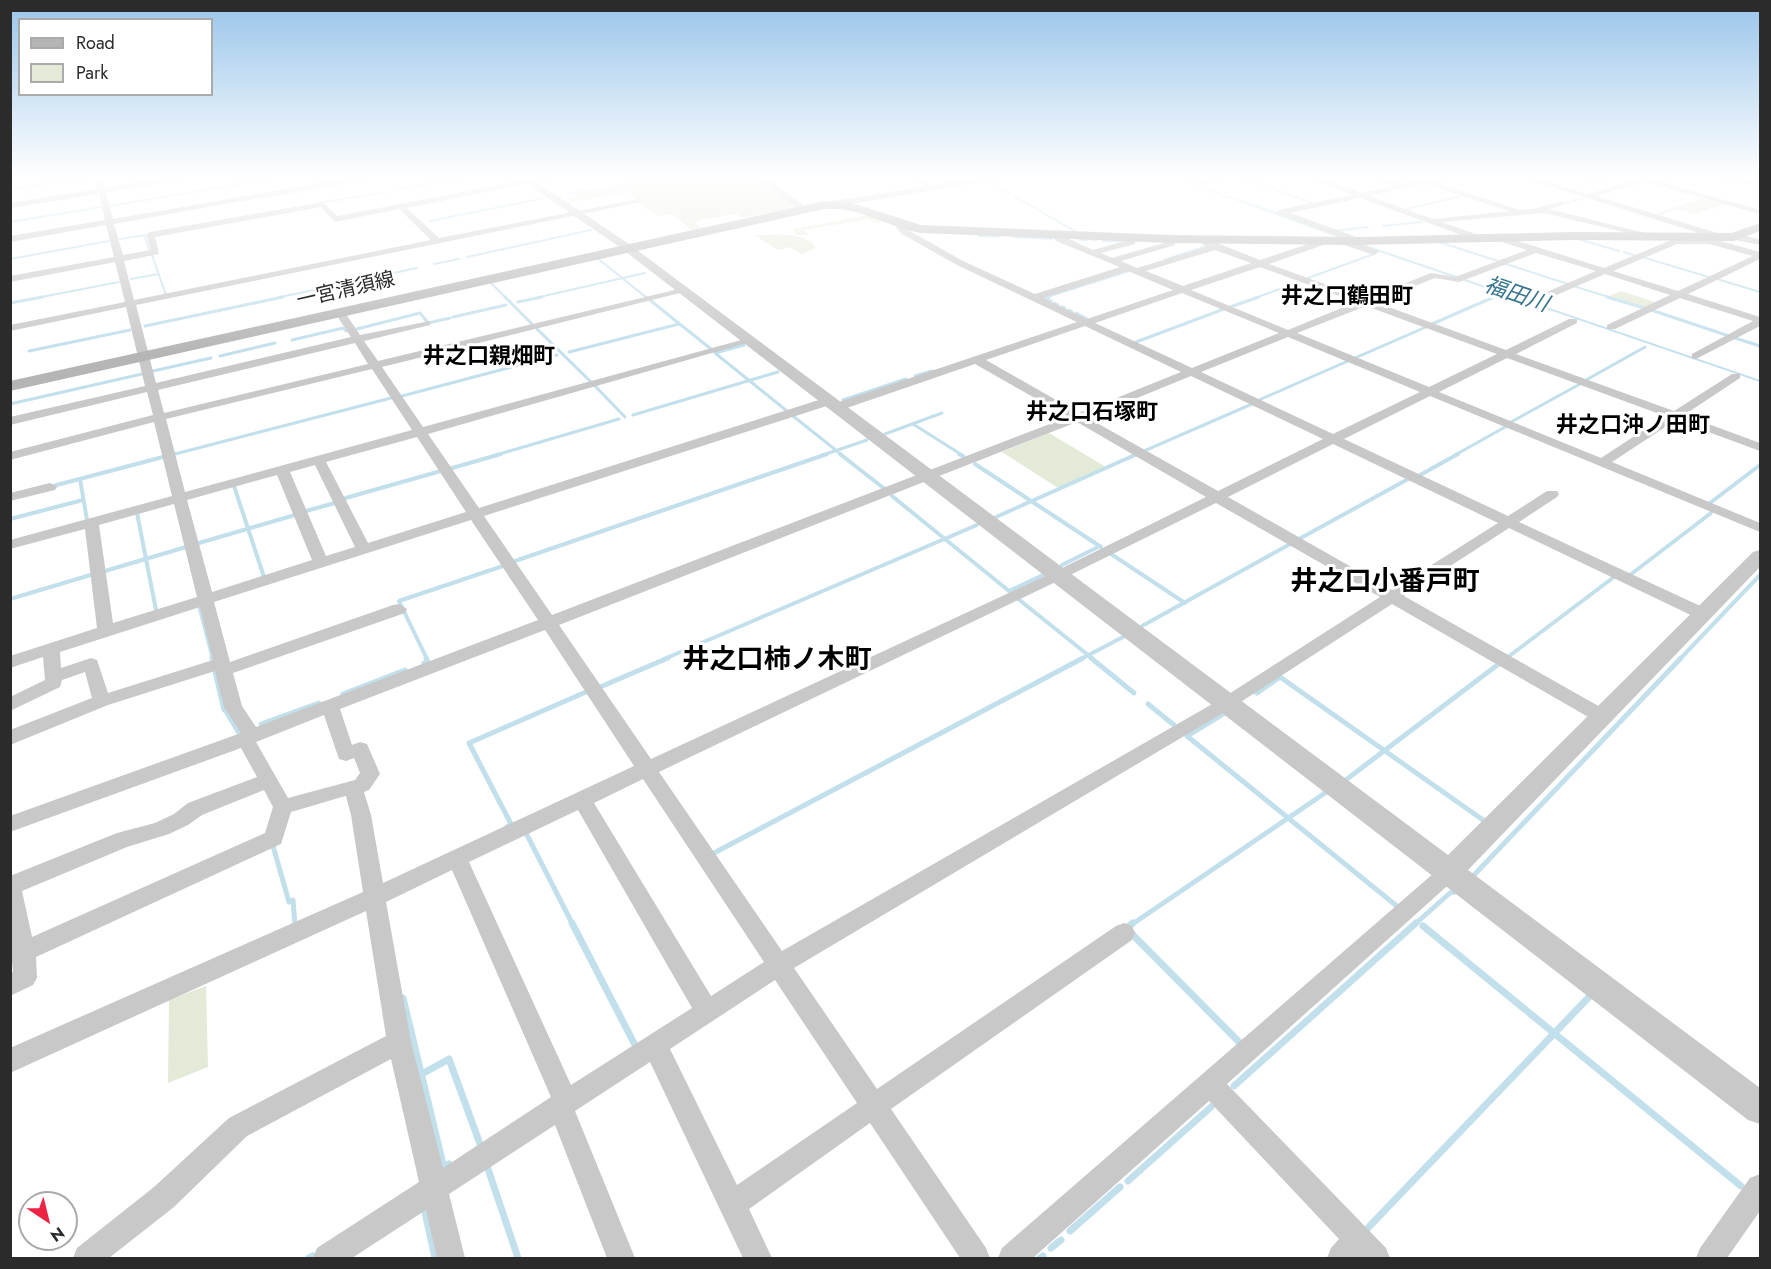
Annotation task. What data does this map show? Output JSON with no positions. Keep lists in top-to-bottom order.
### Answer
{
  "streets": {
    "main road": ["一宮清須線"]
  },
  "districts": [
    "井之口鶴田町",
    "井之口親畑町",
    "井之口石塚町",
    "井之口沖ノ田町",
    "井之口小番戸町",
    "井之口柿ノ木町"
  ],
  "water": ["福田川"],
  "legend": ["Road", "Park"],
  "north": "bottom right"
}
